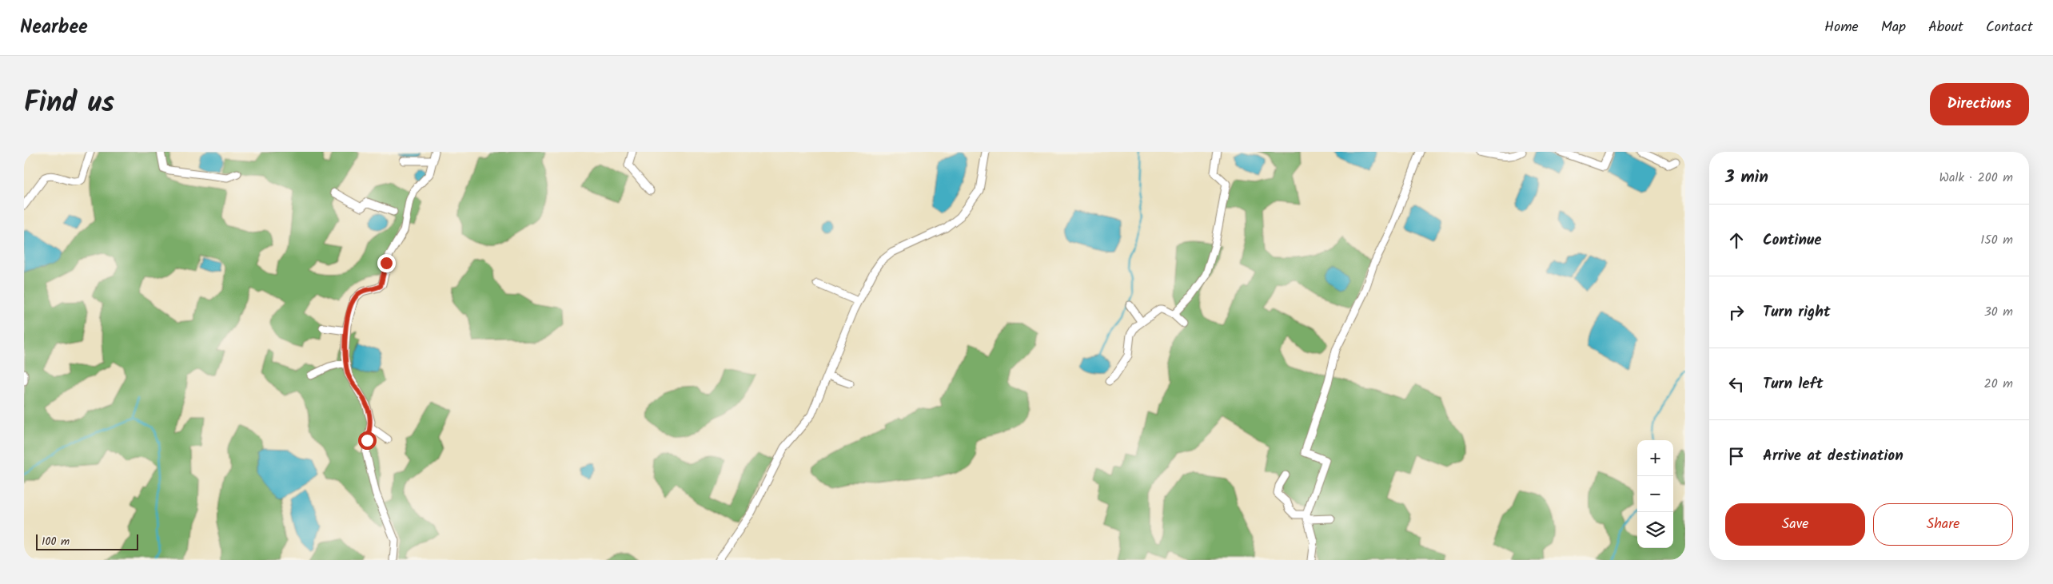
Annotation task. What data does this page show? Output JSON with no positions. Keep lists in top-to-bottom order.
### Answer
{
  "scale_bar": "100 m",
  "page": {
    "header": "Nearbee",
    "nav": [
      "Home",
      "Map",
      "About",
      "Contact"
    ],
    "title": "Find us",
    "buttons": [
      "Directions",
      ["Save", "Share"]
    ],
    "heading": ["3 min", "Walk · 200 m"],
    "list": [
      ["Continue", "150 m"],
      ["Turn right", "30 m"],
      ["Turn left", "20 m"],
      "Arrive at destination"
    ],
    "map_buttons": ["+", "−"],
    "scale": "100 m"
  }
}
